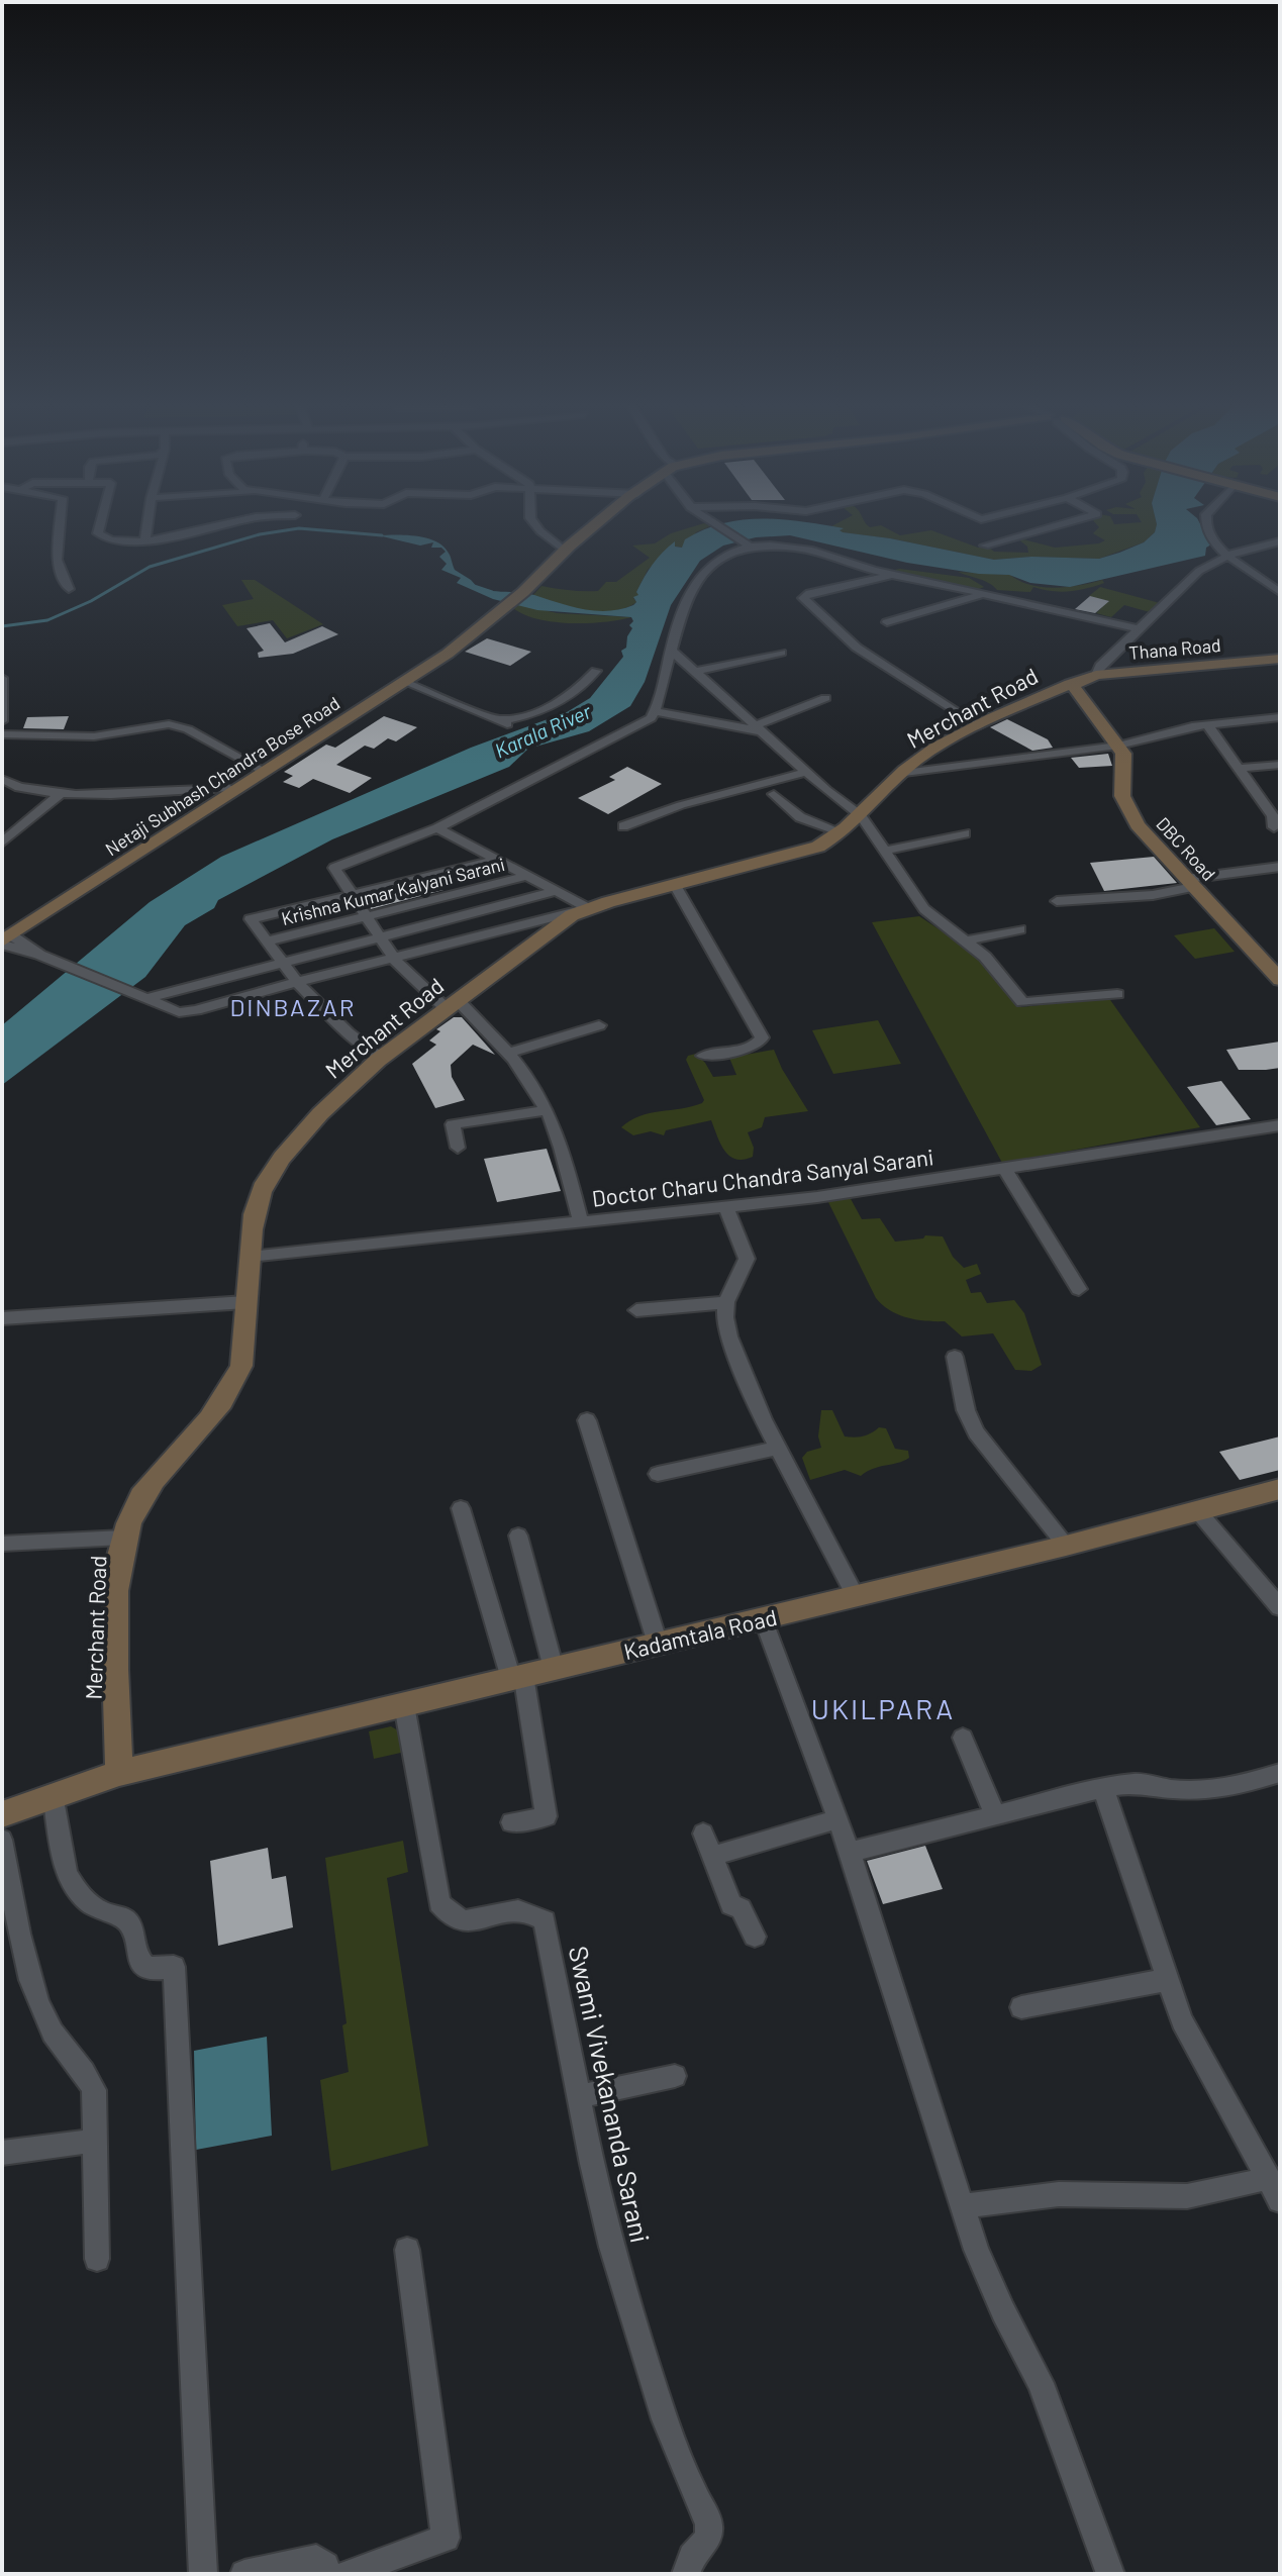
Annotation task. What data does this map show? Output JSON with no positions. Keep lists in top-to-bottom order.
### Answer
{
  "streets": {
    "street": [
      "Thana Road",
      "Merchant Road",
      "Netaji Subhash Chandra Bose Road",
      "DBC Road",
      "Krishna Kumar Kalyani Sarani",
      "Doctor Charu Chandra Sanyal Sarani",
      "Kadamtala Road",
      "Swami Vivekananda Sarani"
    ]
  },
  "crossings": [
    ["Thana Road", "Merchant Road"],
    ["Merchant Road", "Doctor Charu Chandra Sanyal Sarani"],
    ["Merchant Road", "Kadamtala Road"],
    ["Kadamtala Road", "Swami Vivekananda Sarani"]
  ],
  "districts": ["DINBAZAR", "UKILPARA"],
  "water": ["Karala River"]
}
